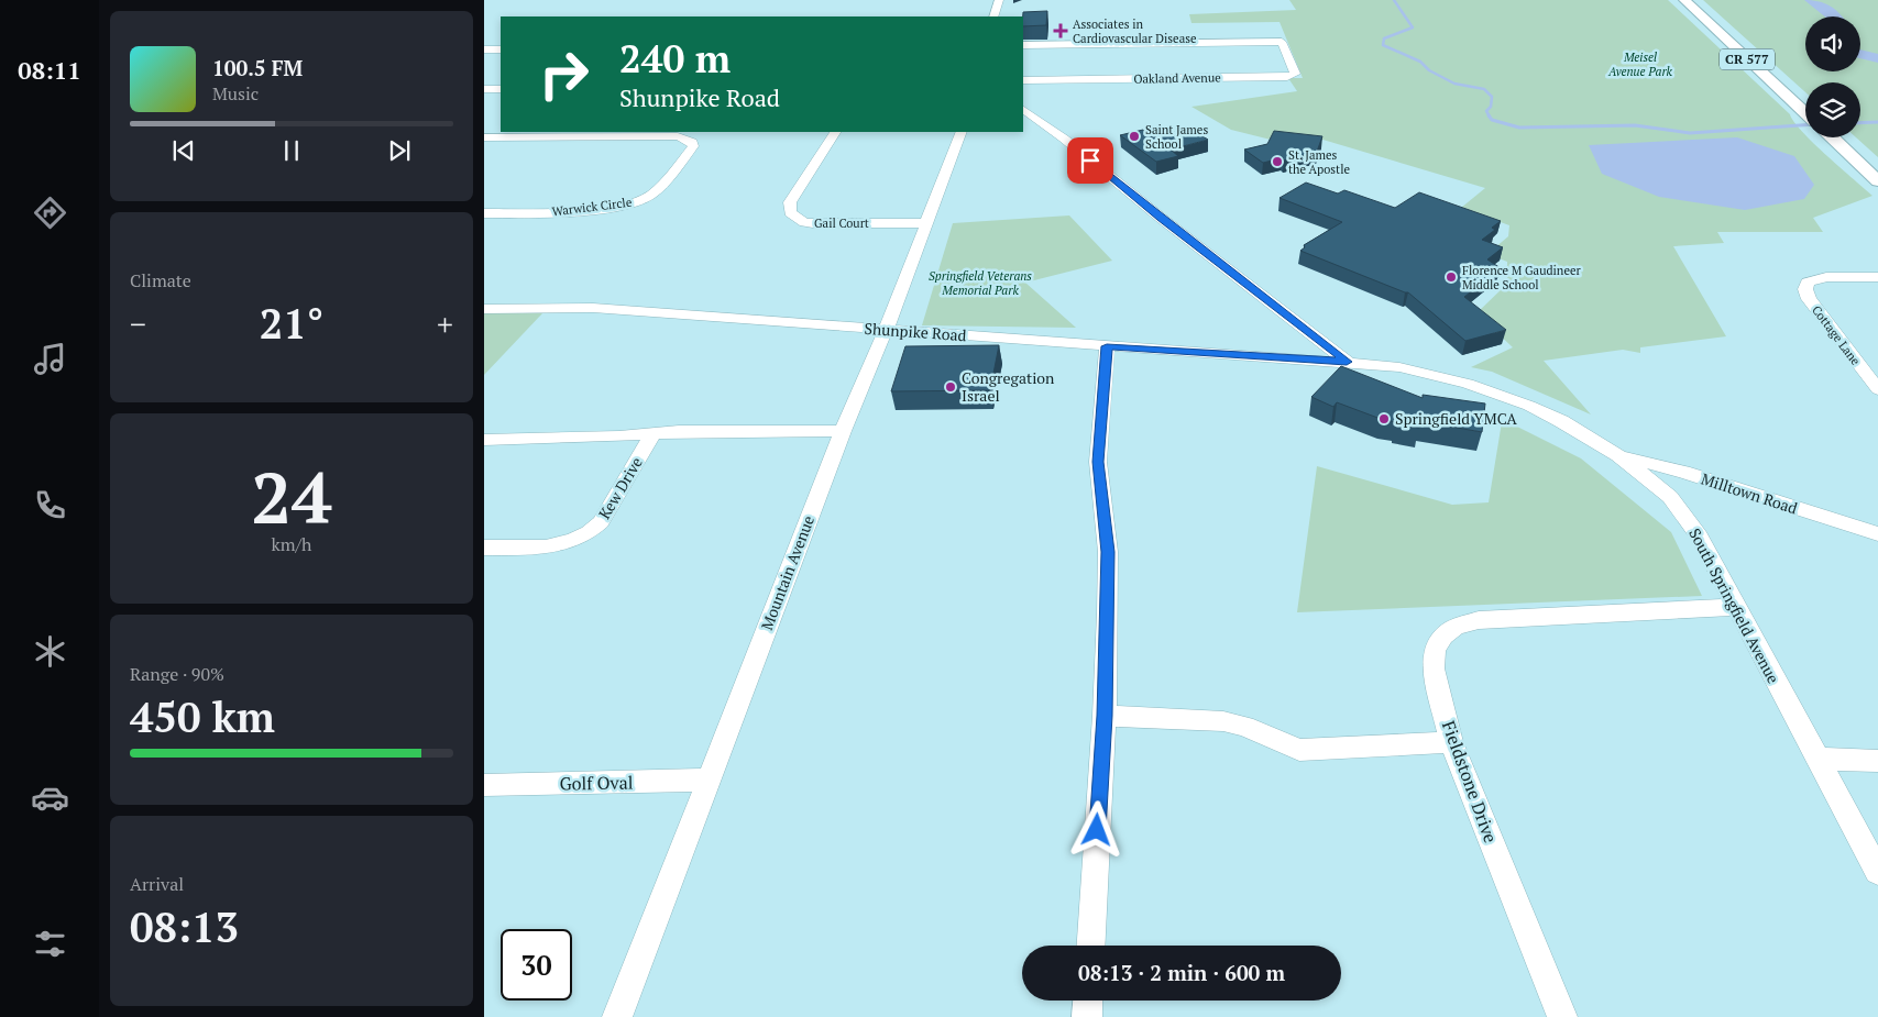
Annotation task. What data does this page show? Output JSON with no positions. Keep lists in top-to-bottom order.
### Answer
{
  "streets": {
    "main road": ["CR 577"],
    "street": [
      "Oakland Avenue",
      "Warwick Circle",
      "Gail Court",
      "Shunpike Road",
      "Cottage Lane",
      "Kew Drive",
      "Milltown Road",
      "Mountain Avenue",
      "South Springfield Avenue",
      "Fieldstone Drive",
      "Golf Oval"
    ]
  },
  "crossings": [
    ["Gail Court", "Mountain Avenue"],
    ["Shunpike Road", "Mountain Avenue"],
    ["Shunpike Road", "South Springfield Avenue"],
    ["Kew Drive", "Mountain Avenue"],
    ["Milltown Road", "South Springfield Avenue"],
    ["Mountain Avenue", "Golf Oval"],
    ["South Springfield Avenue", "Fieldstone Drive"]
  ],
  "parks": ["Meisel Avenue Park", "Springfield Veterans Memorial Park"],
  "places": {
    "health": ["Associates in Cardiovascular Disease"],
    "other": [
      "Saint James School",
      "St. James the Apostle",
      "Florence M Gaudineer Middle School",
      "Congregation Israel",
      "Springfield YMCA"
    ]
  },
  "page": {
    "tabs": "08:11",
    "turn": ["240 m", "Shunpike Road"],
    "song": ["100.5 FM", "Music"],
    "tile": [
      "Climate",
      ["24", "km/h"],
      ["Range · 90%", "450 km"],
      ["Arrival", "08:13"]
    ],
    "heat": ["−", "21°", "+"],
    "limit": "30",
    "trip": "08:13 · 2 min · 600 m"
  }
}
